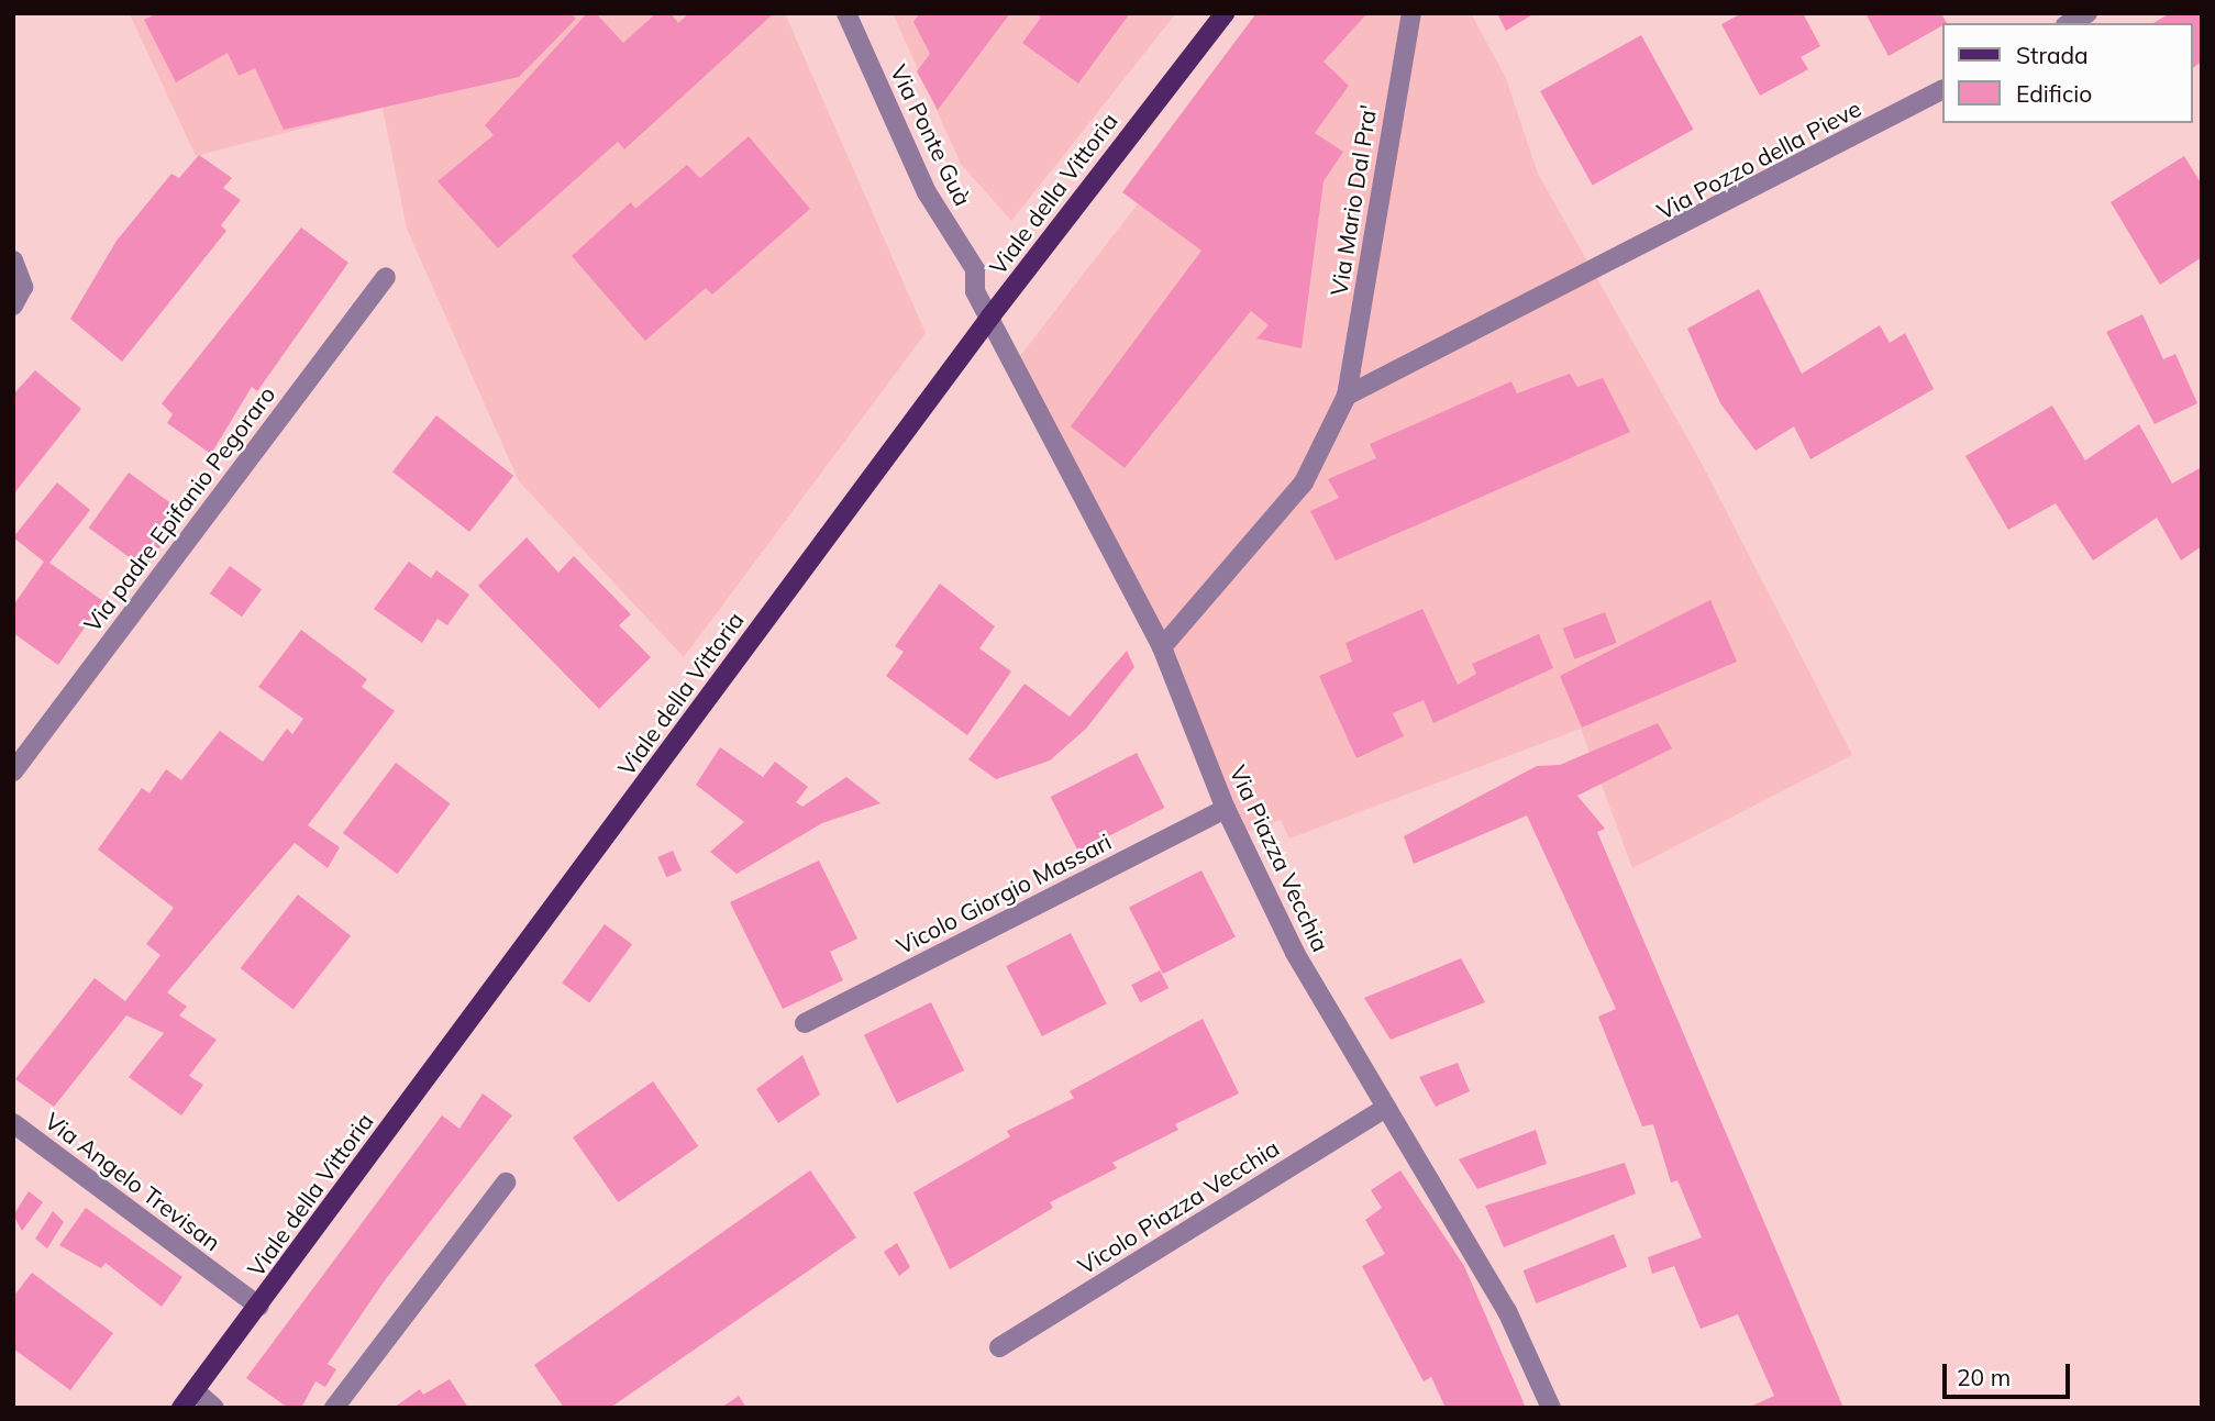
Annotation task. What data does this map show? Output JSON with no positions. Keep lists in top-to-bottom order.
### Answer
{
  "streets": {
    "main road": ["Viale della Vittoria"],
    "street": [
      "Via Ponte Guà",
      "Via Pozzo della Pieve",
      "Via Mario Dal Pra'",
      "Via padre Epifanio Pegoraro",
      "Via Piazza Vecchia",
      "Vicolo Giorgio Massari",
      "Via Angelo Trevisan",
      "Vicolo Piazza Vecchia"
    ]
  },
  "crossings": [
    ["Via Ponte Guà", "Viale della Vittoria"],
    ["Via Ponte Guà", "Via Piazza Vecchia"],
    ["Via Pozzo della Pieve", "Via Mario Dal Pra'"],
    ["Viale della Vittoria", "Via Piazza Vecchia"],
    ["Viale della Vittoria", "Via Angelo Trevisan"],
    ["Via Mario Dal Pra'", "Via Piazza Vecchia"],
    ["Via Piazza Vecchia", "Vicolo Giorgio Massari"],
    ["Via Piazza Vecchia", "Vicolo Piazza Vecchia"]
  ],
  "legend": ["Strada", "Edificio"],
  "scale_bar": "20 m"
}
